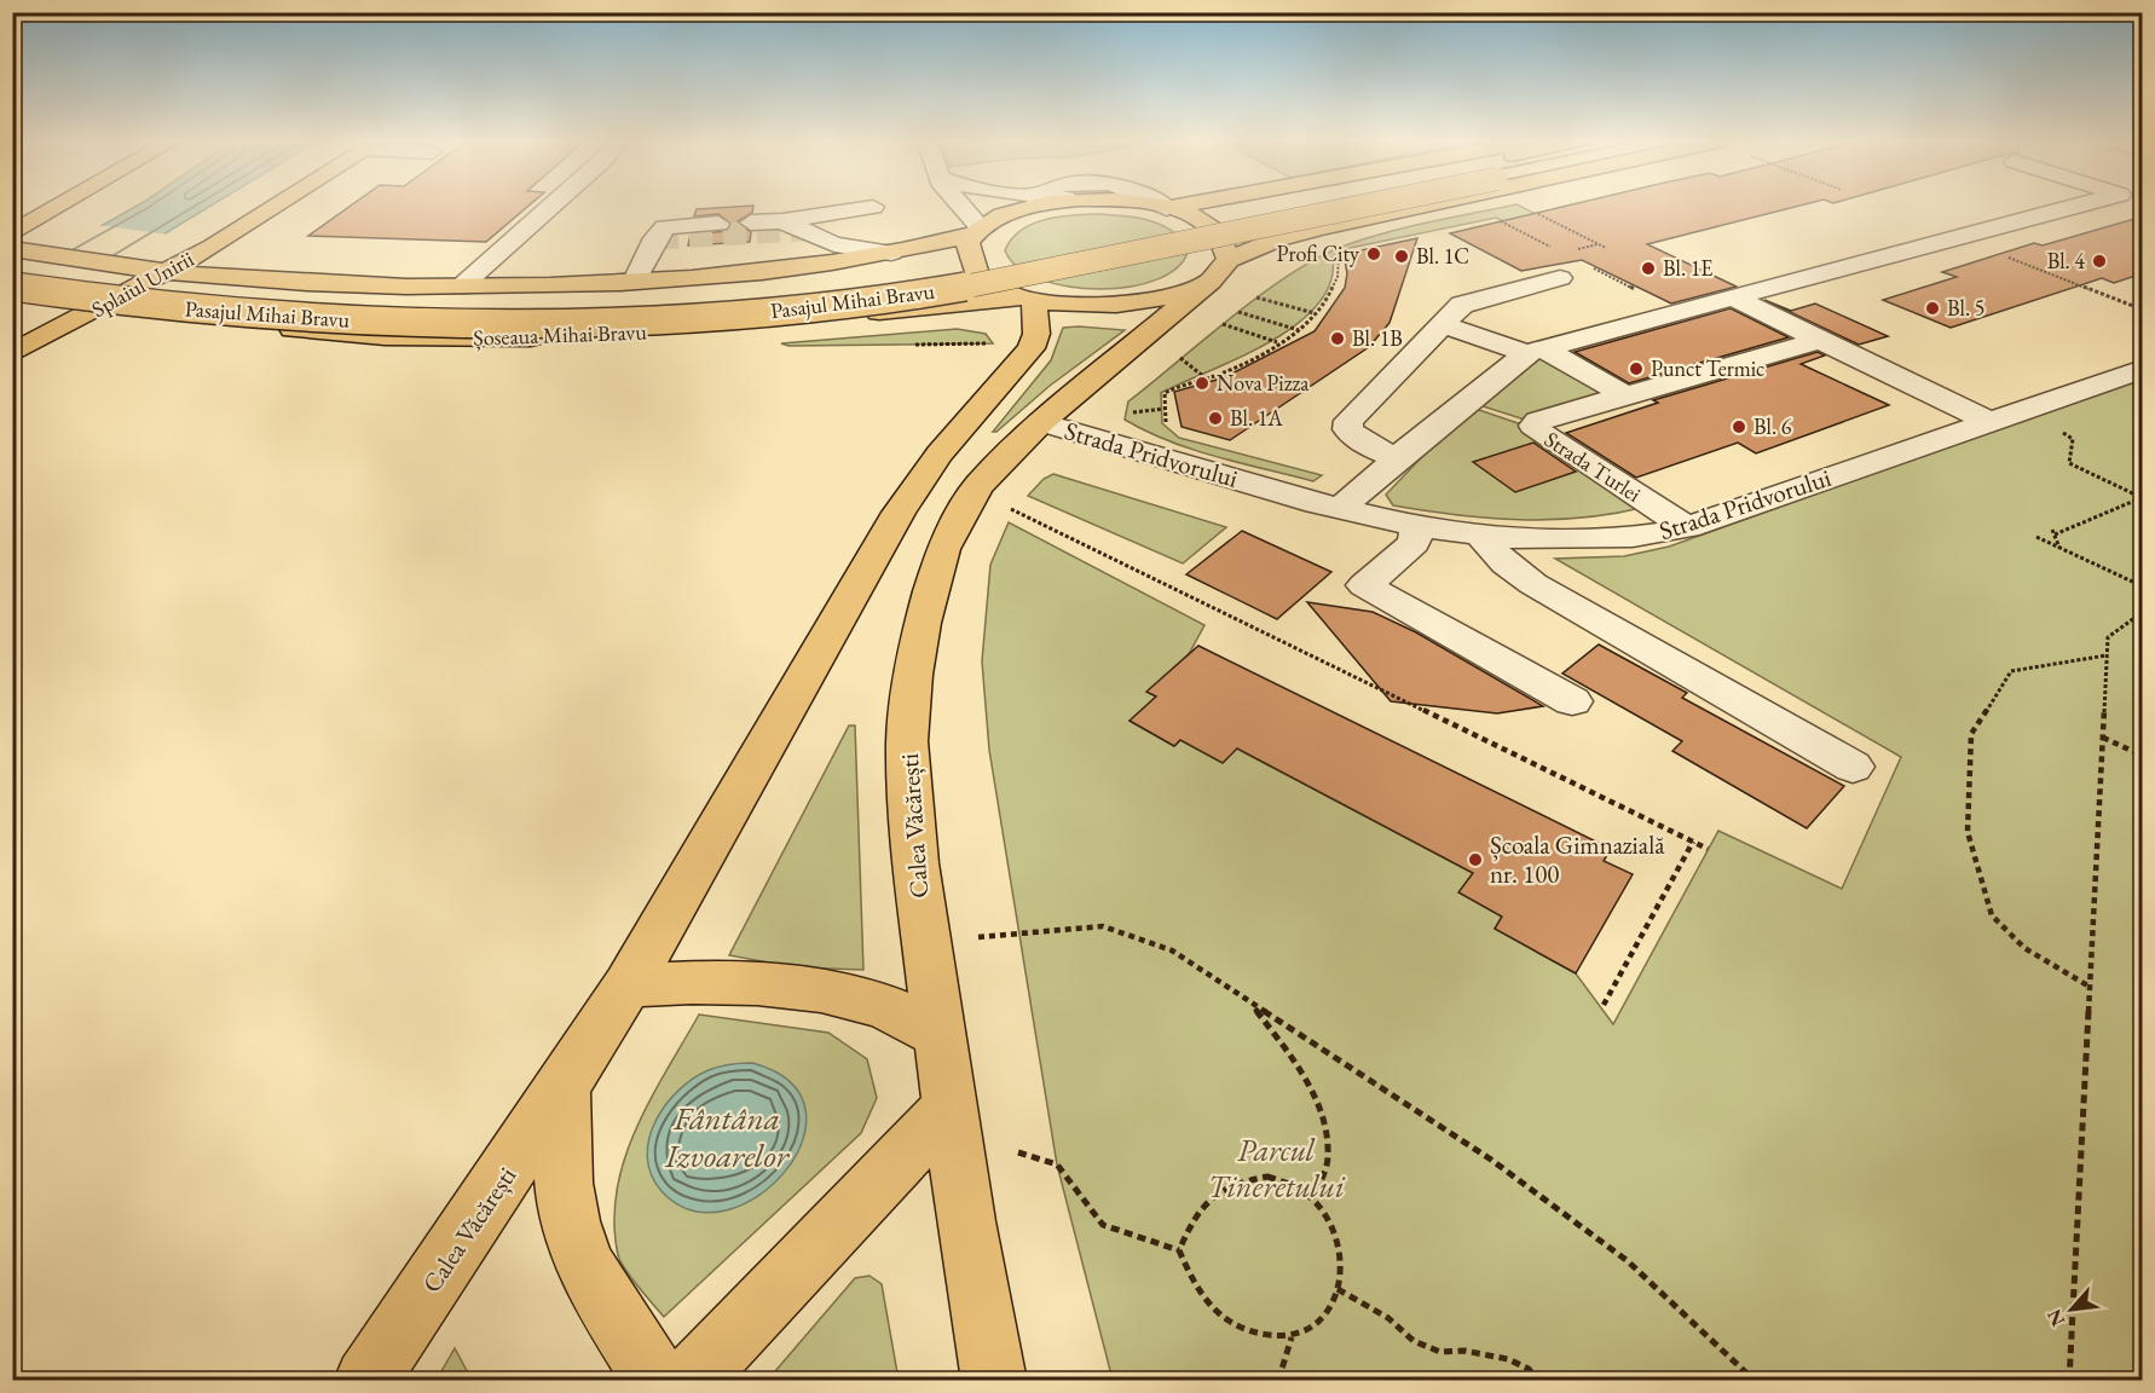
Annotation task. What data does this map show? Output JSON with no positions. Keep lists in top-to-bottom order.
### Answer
{
  "streets": {
    "main road": [
      "Splaiul Unirii",
      "Pasajul Mihai Bravu",
      "Șoseaua Mihai Bravu",
      "Calea Văcărești"
    ],
    "street": ["Strada Pridvorului", "Strada Turlei"]
  },
  "crossings": [
    ["Splaiul Unirii", "Șoseaua Mihai Bravu"],
    ["Pasajul Mihai Bravu", "Șoseaua Mihai Bravu"],
    ["Șoseaua Mihai Bravu", "Calea Văcărești"],
    ["Strada Pridvorului", "Strada Turlei"],
    ["Strada Pridvorului", "Calea Văcărești"]
  ],
  "water": ["Fântâna Izvoarelor"],
  "parks": ["Parcul Tineretului"],
  "places": [
    "Profi City",
    "Bl. 1C",
    "Bl. 4",
    "Bl. 1E",
    "Bl. 5",
    "Bl. 1B",
    "Punct Termic",
    "Nova Pizza",
    "Bl. 1A",
    "Bl. 6",
    "Școala Gimnazială nr. 100"
  ],
  "north": "bottom left"
}
